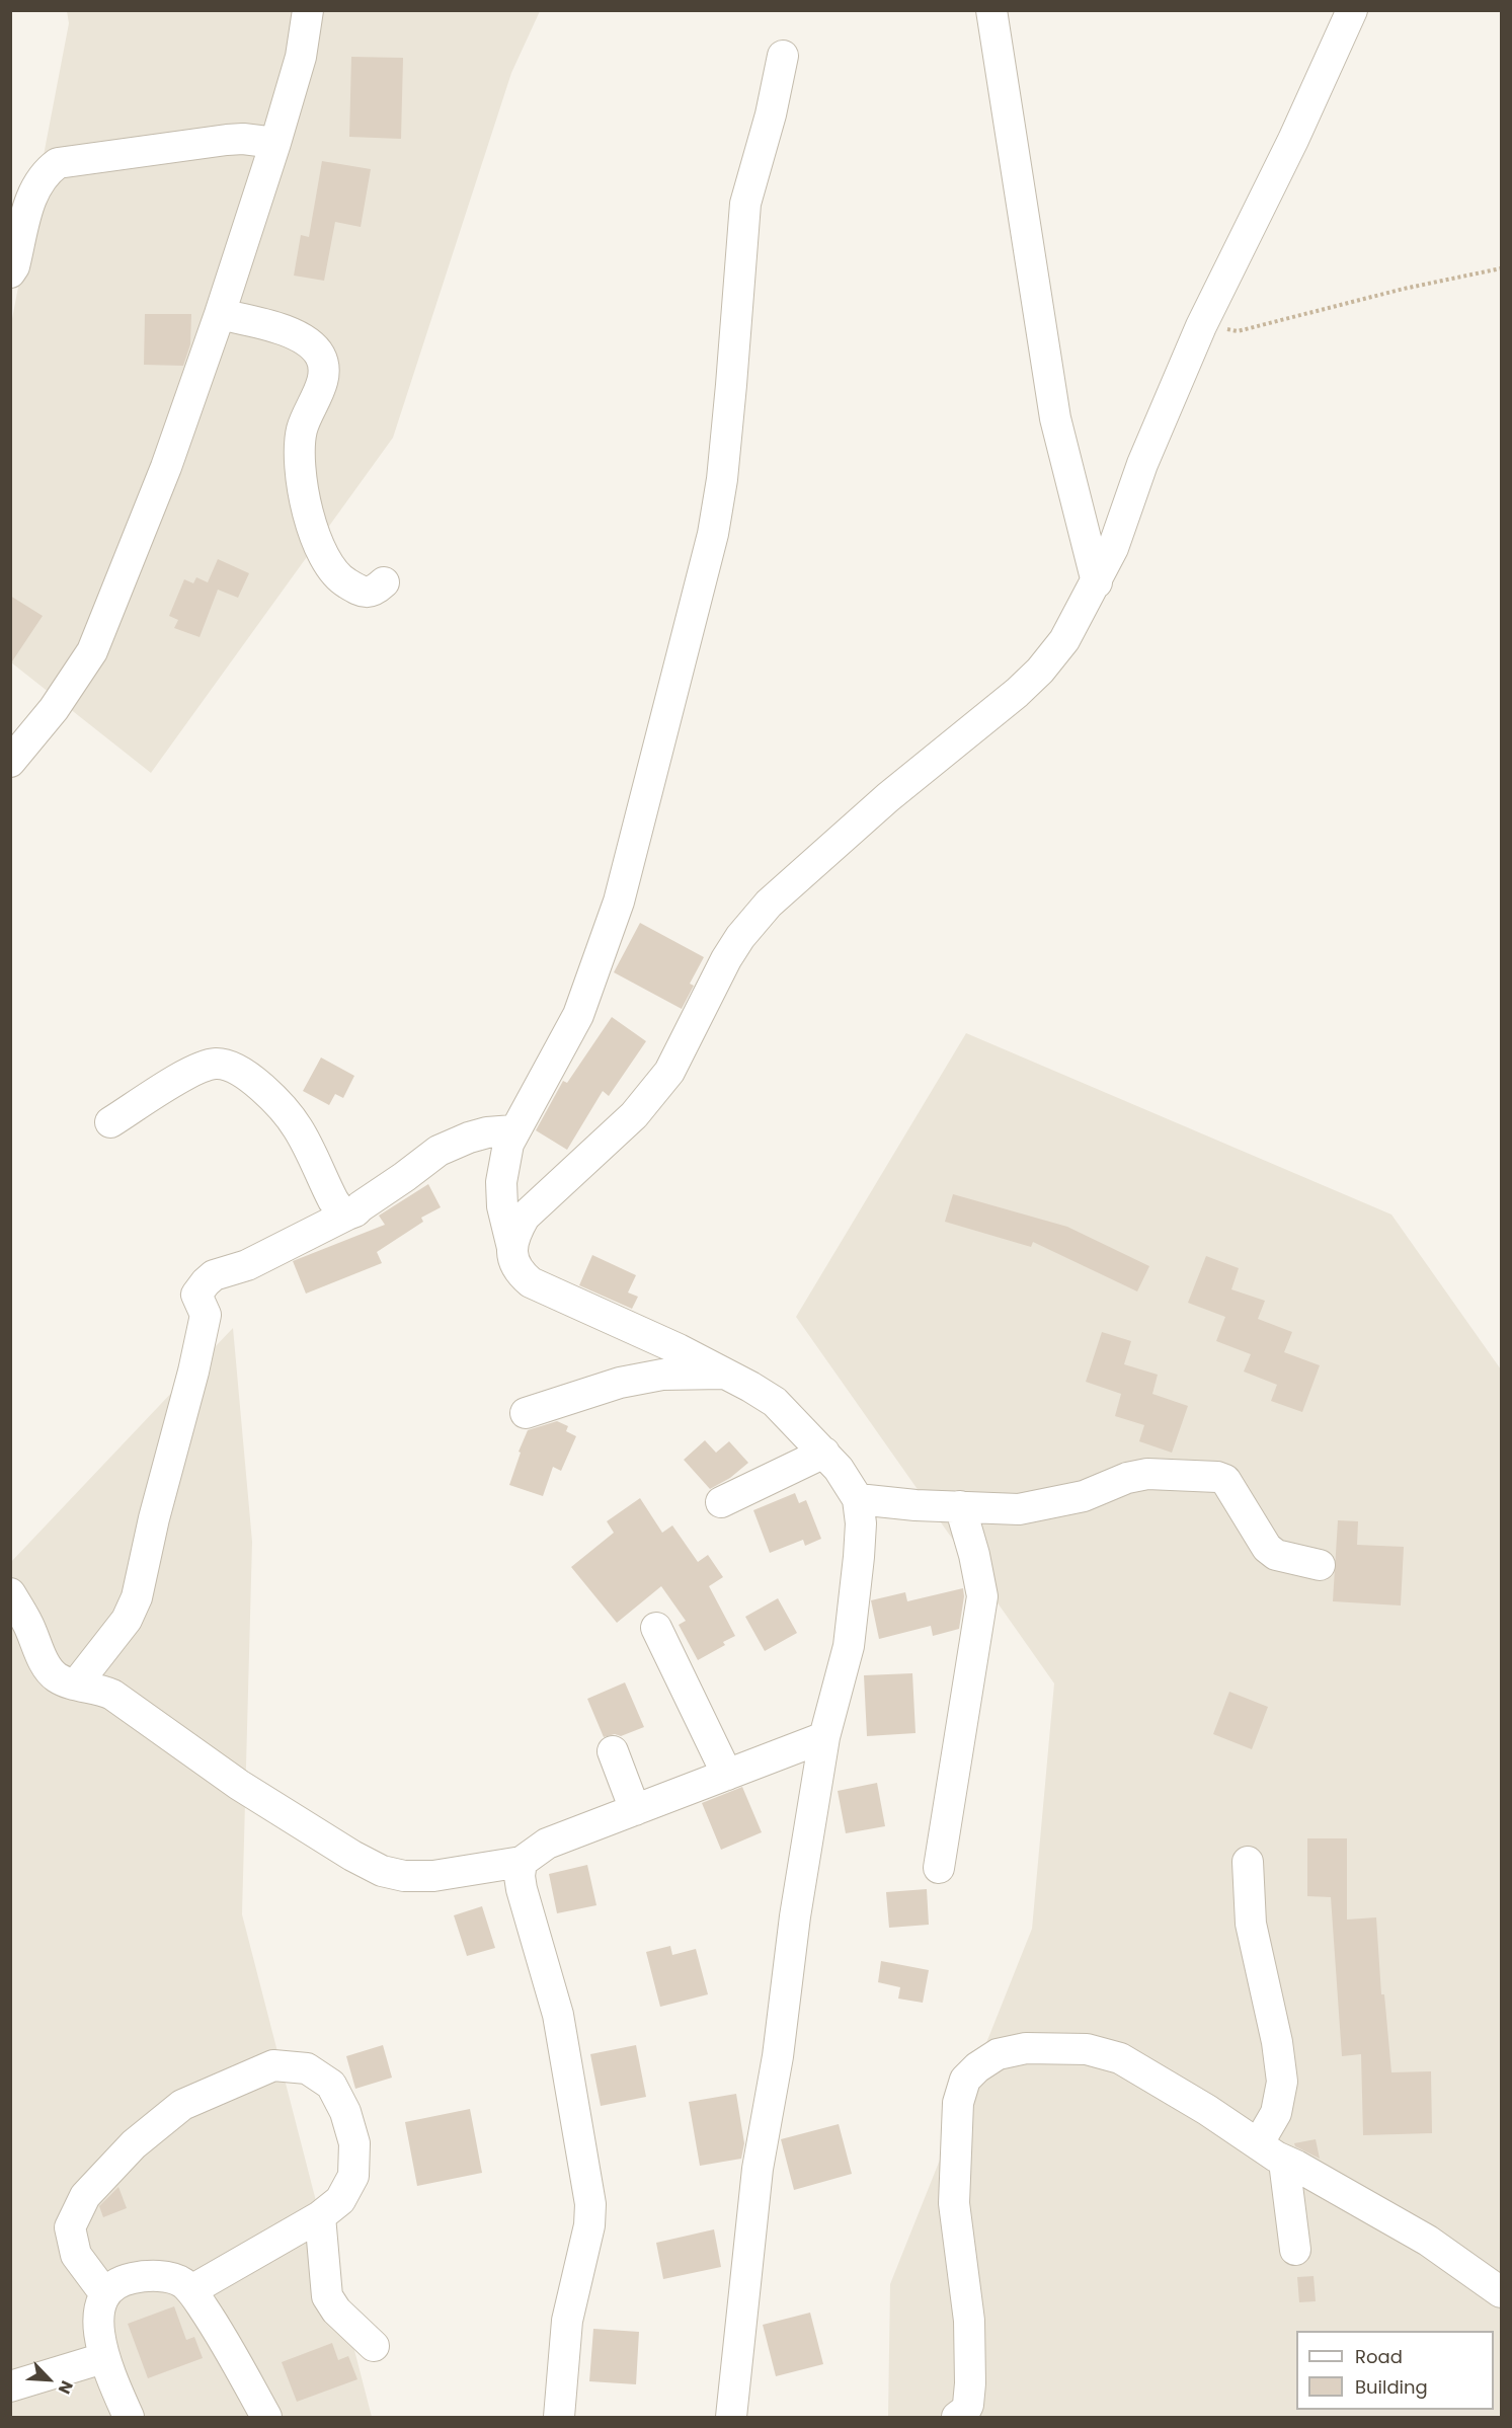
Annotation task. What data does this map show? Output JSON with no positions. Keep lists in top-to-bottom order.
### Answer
{
  "legend": ["Road", "Building"],
  "north": "bottom right"
}
